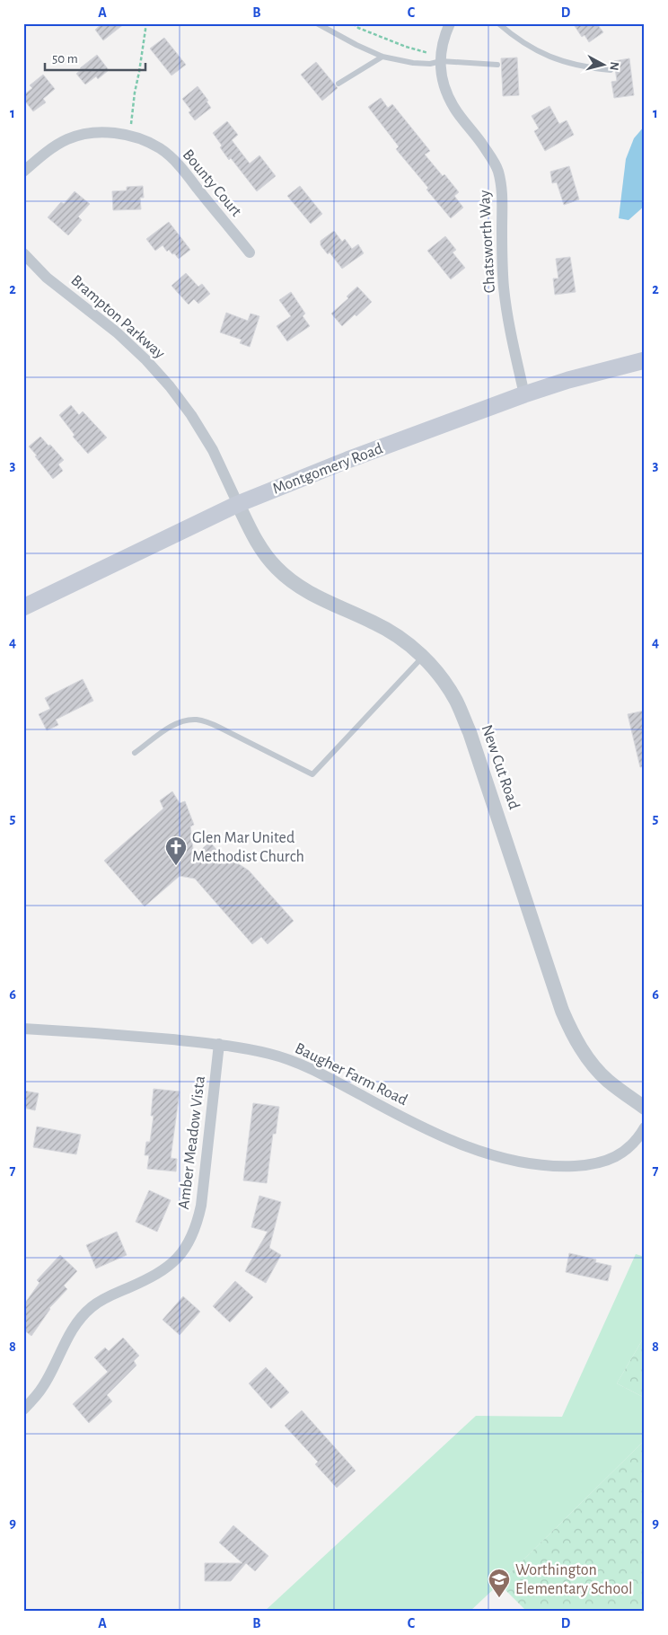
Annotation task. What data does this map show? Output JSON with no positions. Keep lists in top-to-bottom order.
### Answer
{
  "streets": {
    "main road": ["Montgomery Road"],
    "street": [
      "Bounty Court",
      "Chatsworth Way",
      "Brampton Parkway",
      "New Cut Road",
      "Baugher Farm Road",
      "Amber Meadow Vista"
    ]
  },
  "crossings": [
    ["Chatsworth Way", "Montgomery Road"],
    ["Brampton Parkway", "Montgomery Road"],
    ["Brampton Parkway", "New Cut Road"],
    ["Montgomery Road", "New Cut Road"],
    ["Baugher Farm Road", "Amber Meadow Vista"]
  ],
  "places": {
    "church": ["Glen Mar United Methodist Church"],
    "school or university": ["Worthington Elementary School"]
  },
  "scale_bar": "50 m",
  "north": "right",
  "grid": {
    "columns": [
      "A",
      "B",
      "C",
      "D"
    ],
    "rows": [
      "1",
      "2",
      "3",
      "4",
      "5",
      "6",
      "7",
      "8",
      "9"
    ]
  }
}
